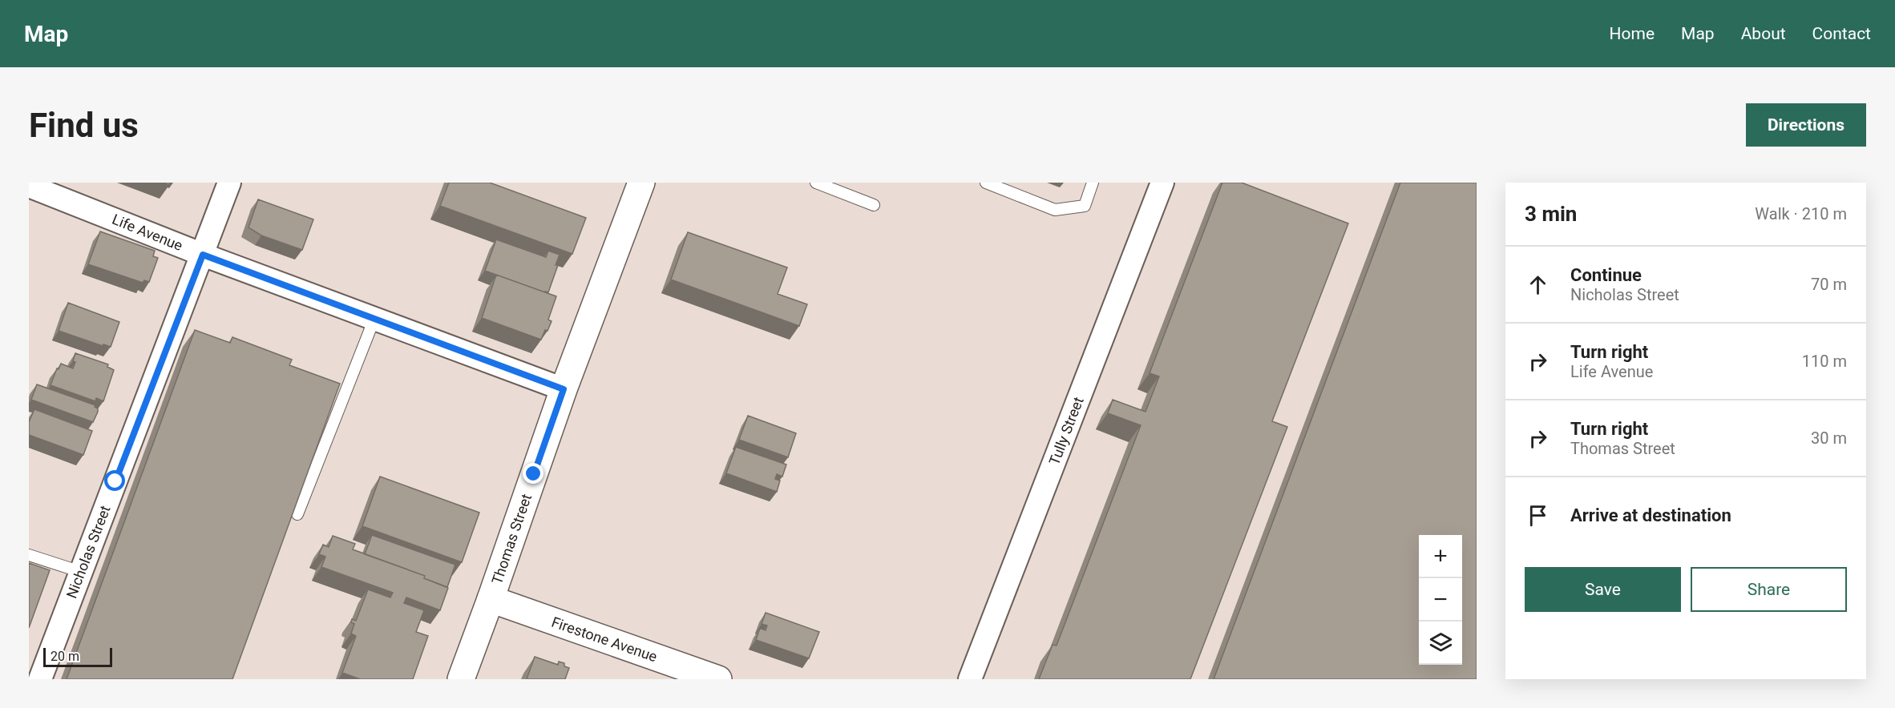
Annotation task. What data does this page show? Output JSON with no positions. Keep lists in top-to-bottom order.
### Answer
{
  "streets": {
    "main road": ["Thomas Street", "Firestone Avenue"],
    "street": ["Life Avenue", "Tully Street", "Nicholas Street"]
  },
  "crossings": [
    ["Life Avenue", "Thomas Street"],
    ["Life Avenue", "Nicholas Street"],
    ["Thomas Street", "Firestone Avenue"]
  ],
  "scale_bar": "20 m",
  "page": {
    "header": "Map",
    "nav": [
      "Home",
      "Map",
      "About",
      "Contact"
    ],
    "buttons": [
      "Directions",
      ["Save", "Share"]
    ],
    "title": "Find us",
    "heading": ["3 min", "Walk · 210 m"],
    "list": [
      ["Continue", "Nicholas Street", "70 m"],
      ["Turn right", "Life Avenue", "110 m"],
      ["Turn right", "Thomas Street", "30 m"],
      "Arrive at destination"
    ],
    "map_buttons": ["+", "−"],
    "scale": "20 m"
  }
}
